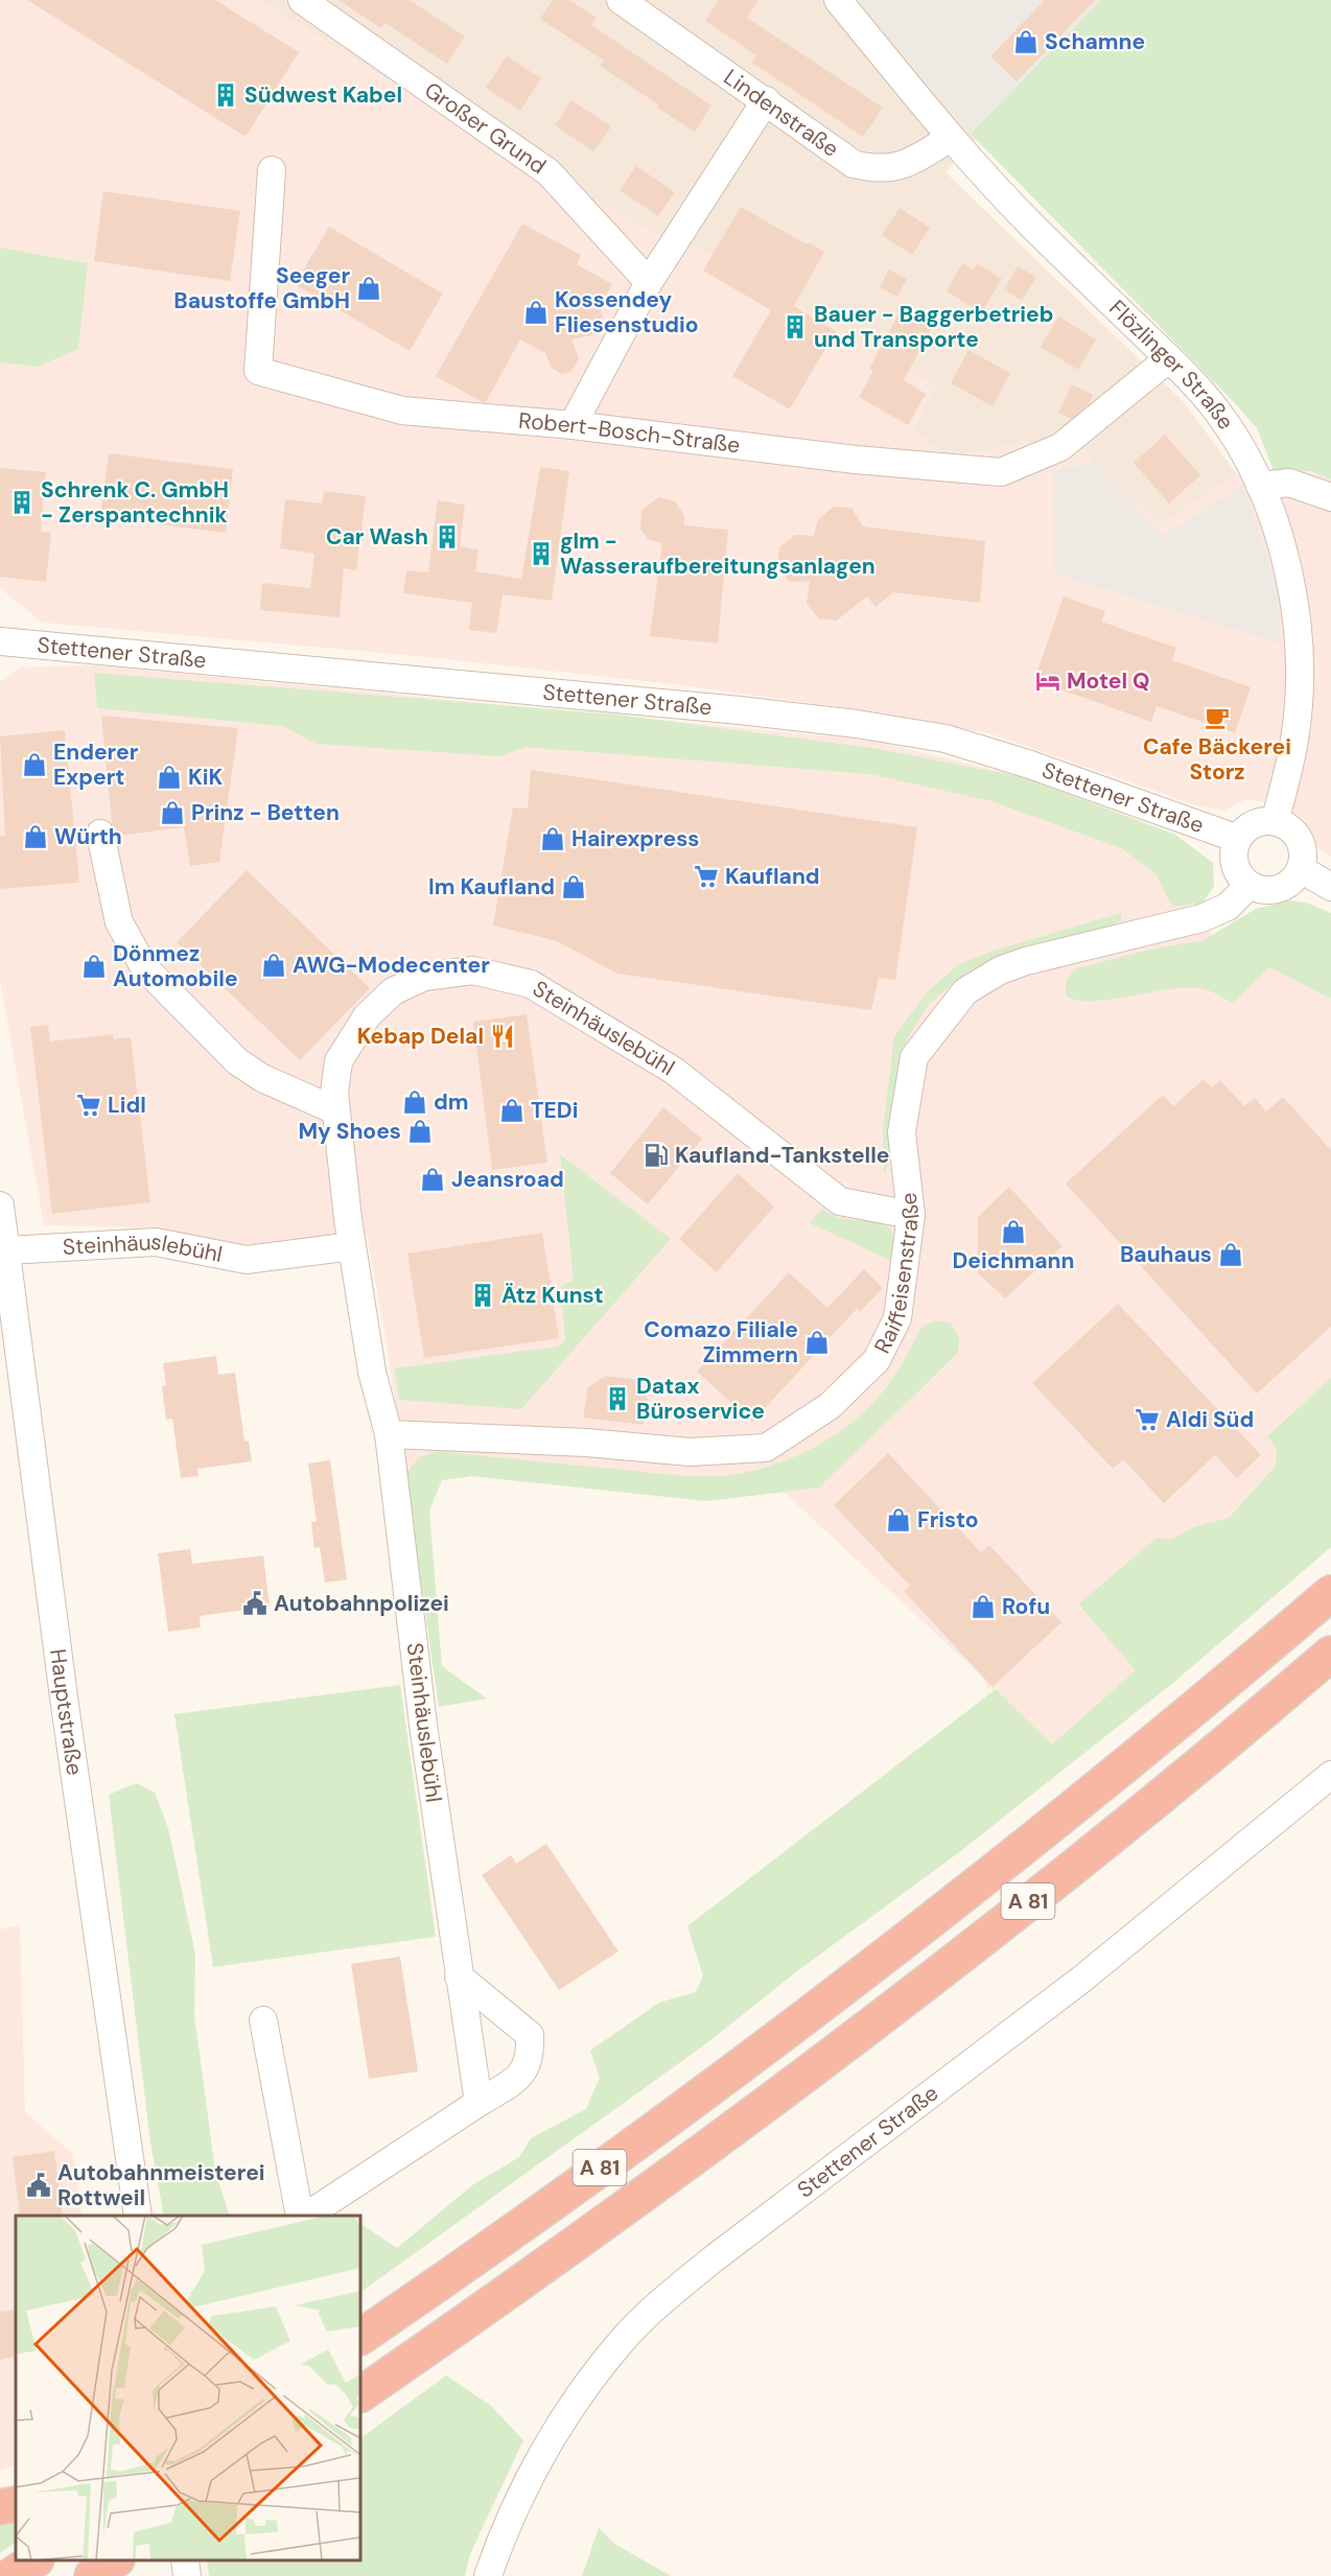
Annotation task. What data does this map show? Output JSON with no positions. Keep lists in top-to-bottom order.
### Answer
{
  "streets": {
    "highway": ["A 81"],
    "street": [
      "Lindenstraße",
      "Großer Grund",
      "Flözlinger Straße",
      "Robert-Bosch-Straße",
      "Stettener Straße",
      "Steinhäuslebühl",
      "Raiffeisenstraße",
      "Hauptstraße"
    ]
  },
  "crossings": [
    ["Lindenstraße", "Flözlinger Straße"],
    ["Flözlinger Straße", "Robert-Bosch-Straße"],
    ["Flözlinger Straße", "Stettener Straße"],
    ["Flözlinger Straße", "Raiffeisenstraße"],
    ["Stettener Straße", "Raiffeisenstraße"],
    ["Steinhäuslebühl", "Raiffeisenstraße"],
    ["Steinhäuslebühl", "Hauptstraße"]
  ],
  "places": {
    "shop": [
      "Schamne",
      "Seeger Baustoffe GmbH",
      "Kossendey Fliesenstudio",
      "Enderer Expert",
      "KiK",
      "Prinz - Betten",
      "Würth",
      "Hairexpress",
      "Im Kaufland",
      "AWG-Modecenter",
      "Dönmez Automobile",
      "dm",
      "TEDi",
      "My Shoes",
      "Jeansroad",
      "Deichmann",
      "Bauhaus",
      "Comazo Filiale Zimmern",
      "Fristo",
      "Rofu"
    ],
    "building": [
      "Südwest Kabel",
      "Bauer - Baggerbetrieb und Transporte",
      "Schrenk C. GmbH - Zerspantechnik",
      "Car Wash",
      "glm - Wasseraufbereitungsanlagen",
      "Ätz Kunst",
      "Datax Büroservice"
    ],
    "hotel": ["Motel Q"],
    "cafe": ["Cafe Bäckerei Storz"],
    "supermarket": ["Kaufland", "Lidl", "Aldi Süd"],
    "restaurant": ["Kebap Delal"],
    "fuel station": ["Kaufland-Tankstelle"],
    "public building": ["Autobahnpolizei", "Autobahnmeisterei Rottweil"]
  }
}
